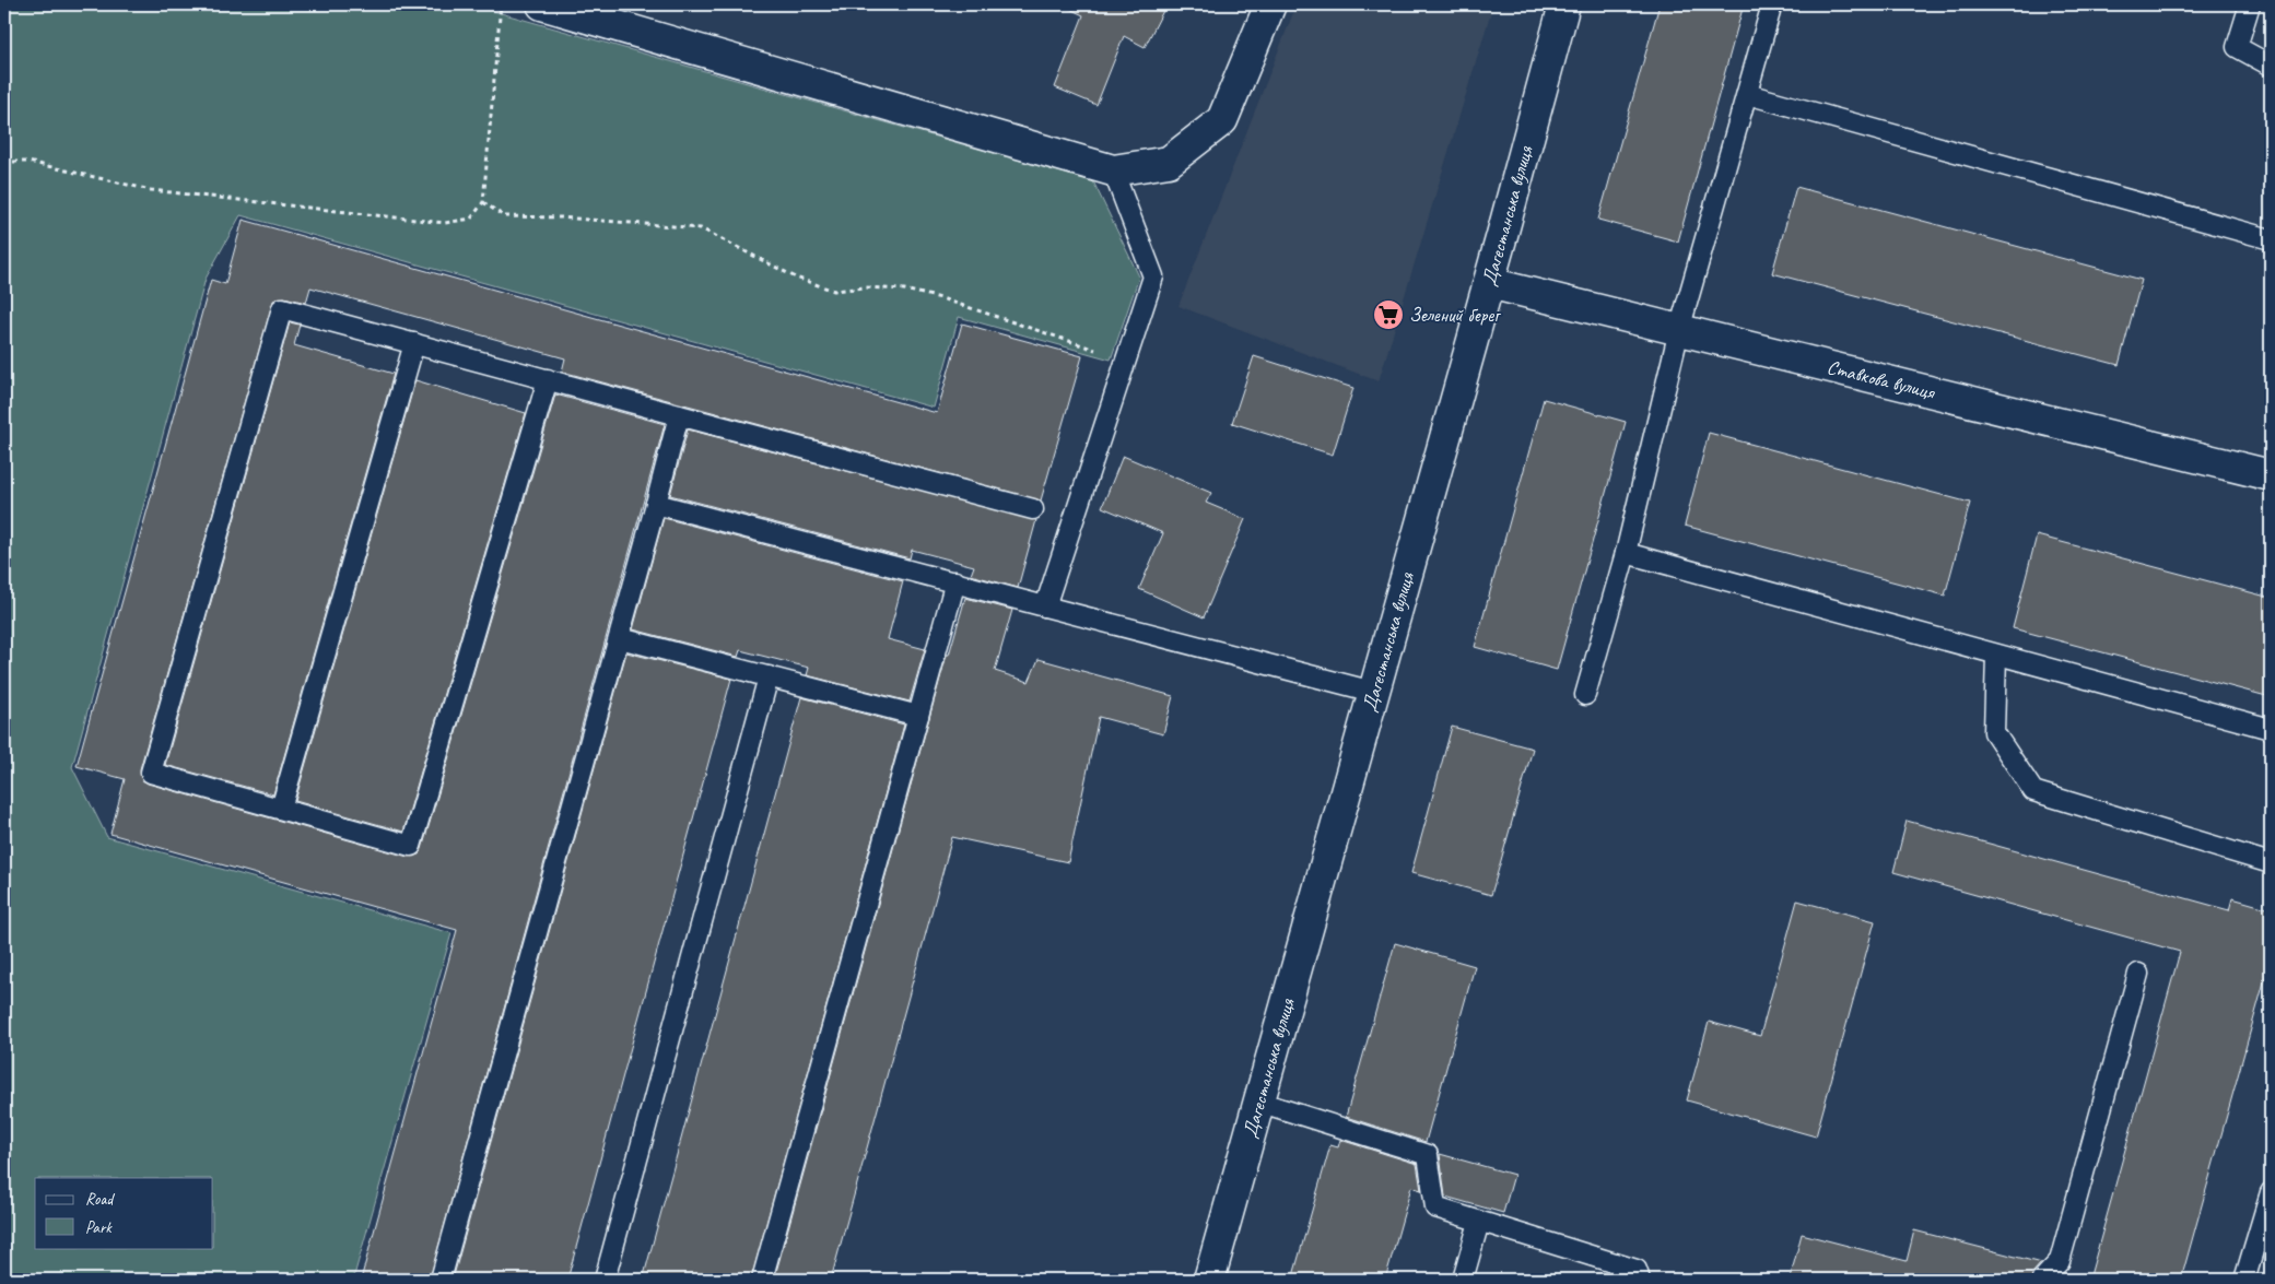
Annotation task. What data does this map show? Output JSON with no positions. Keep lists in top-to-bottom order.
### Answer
{
  "streets": {
    "street": ["Дагестанська вулиця", "Ставкова вулиця"]
  },
  "crossings": [
    ["Дагестанська вулиця", "Ставкова вулиця"]
  ],
  "places": {
    "supermarket": ["Зелений берег"]
  },
  "legend": ["Road", "Park"]
}
